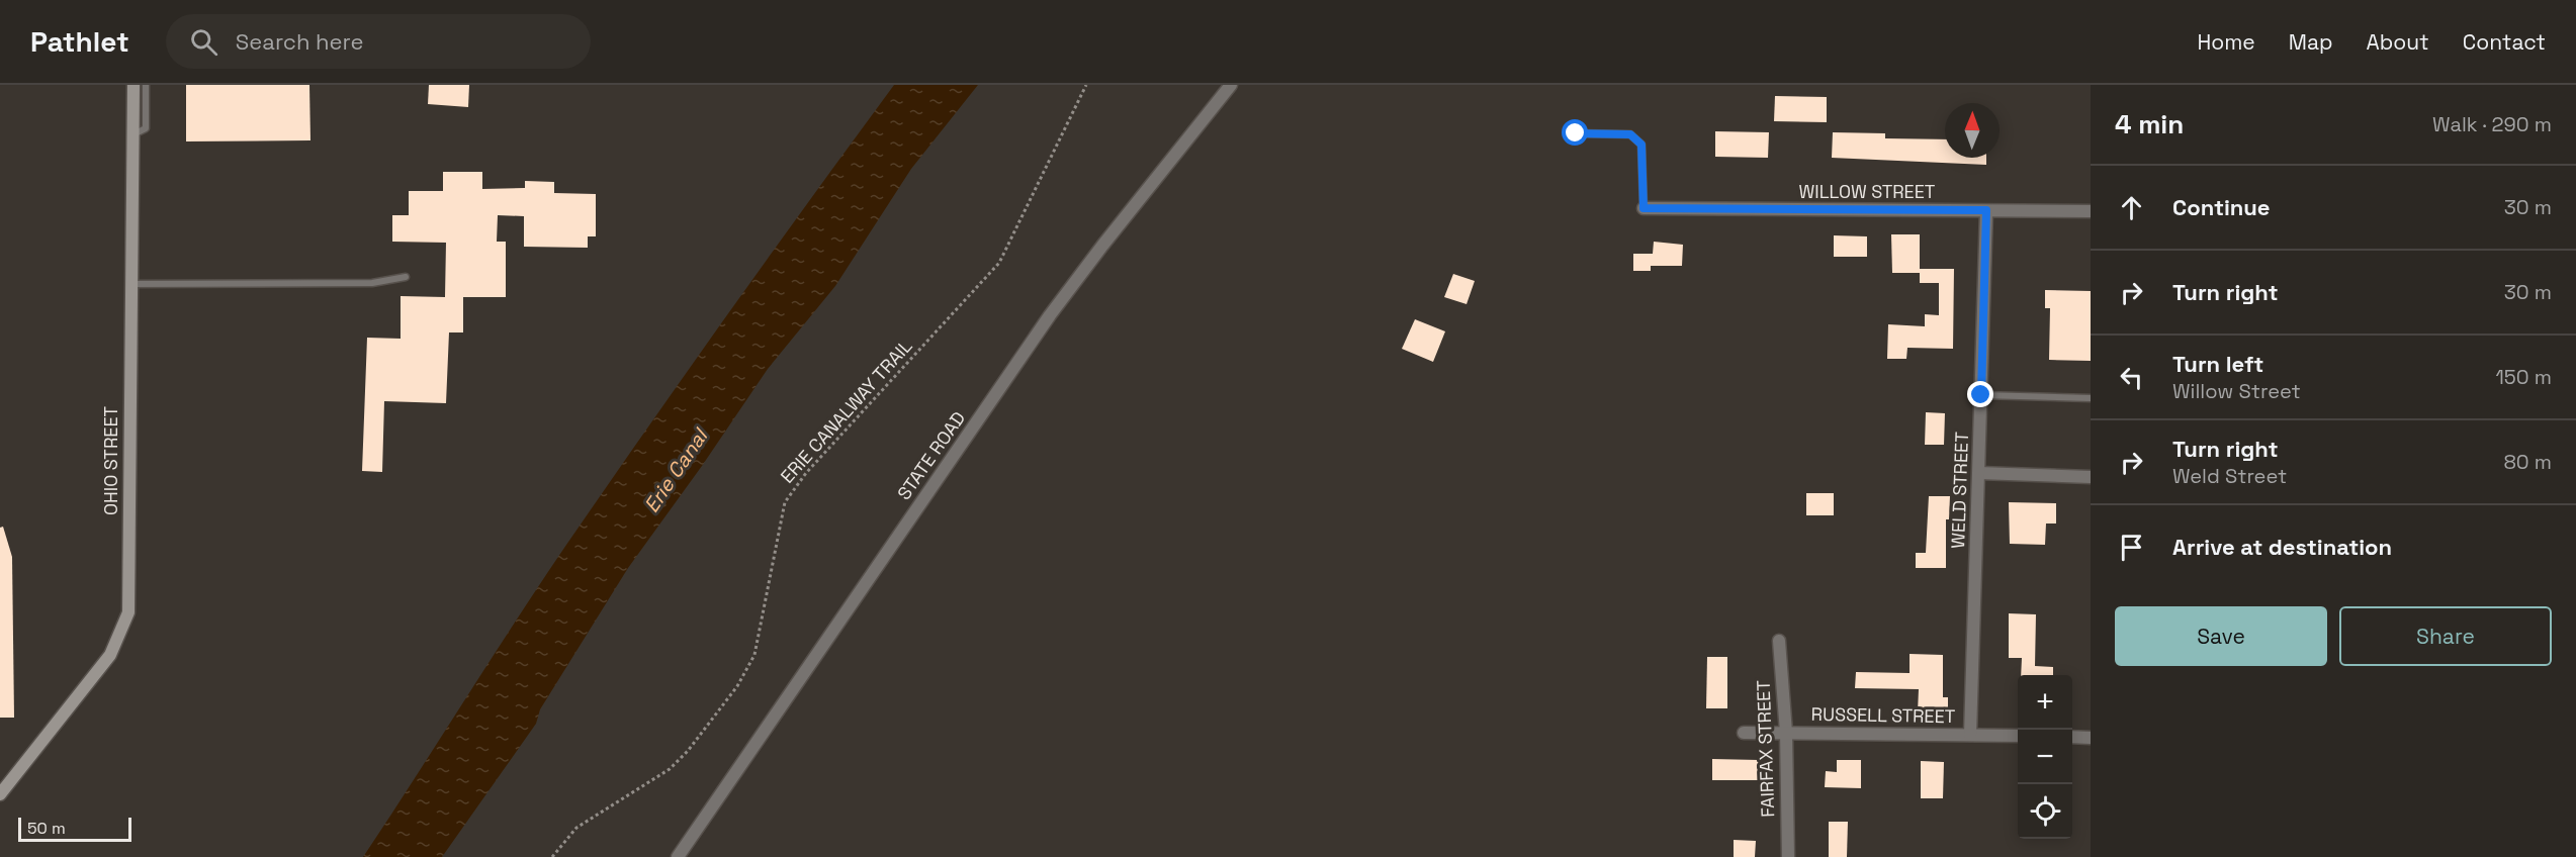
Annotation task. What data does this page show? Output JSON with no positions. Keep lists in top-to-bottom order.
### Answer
{
  "streets": {
    "street": [
      "WILLOW STREET",
      "STATE ROAD",
      "OHIO STREET",
      "WELD STREET",
      "RUSSELL STREET",
      "FAIRFAX STREET"
    ],
    "path": ["ERIE CANALWAY TRAIL"]
  },
  "crossings": [
    ["WILLOW STREET", "WELD STREET"],
    ["WELD STREET", "RUSSELL STREET"],
    ["RUSSELL STREET", "FAIRFAX STREET"]
  ],
  "water": ["Erie Canal"],
  "scale_bar": "50 m",
  "north": "top",
  "page": {
    "header": "Pathlet",
    "search": "Search here",
    "nav": [
      "Home",
      "Map",
      "About",
      "Contact"
    ],
    "heading": ["4 min", "Walk · 290 m"],
    "list": [
      ["Continue", "30 m"],
      ["Turn right", "30 m"],
      ["Turn left", "Willow Street", "150 m"],
      ["Turn right", "Weld Street", "80 m"],
      "Arrive at destination"
    ],
    "buttons": ["Save", "Share"],
    "map_buttons": ["+", "−"],
    "scale": "50 m"
  }
}
